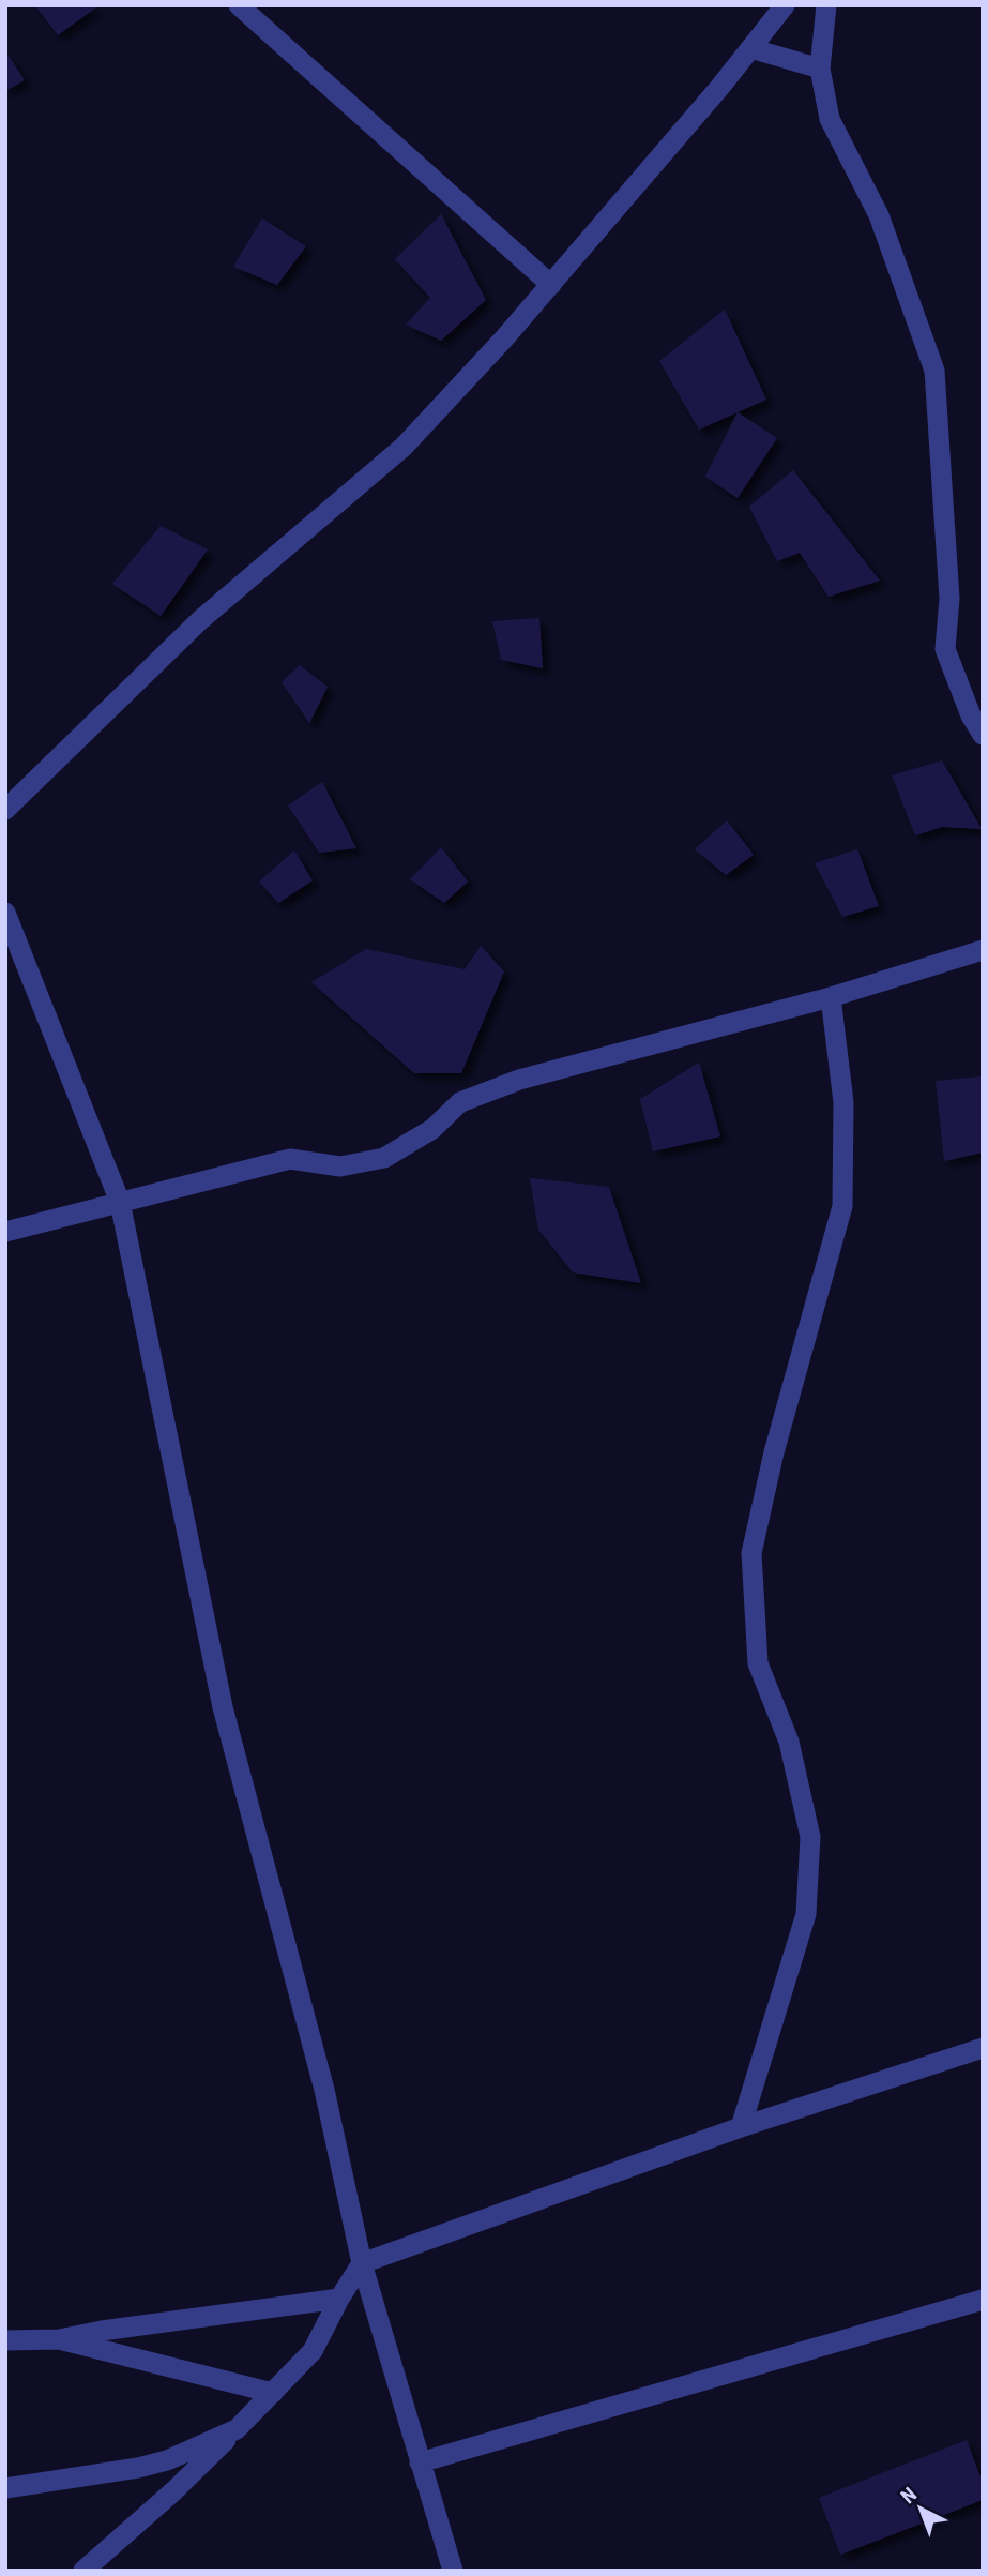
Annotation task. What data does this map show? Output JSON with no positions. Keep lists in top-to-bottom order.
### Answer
{
  "north": "top left"
}
